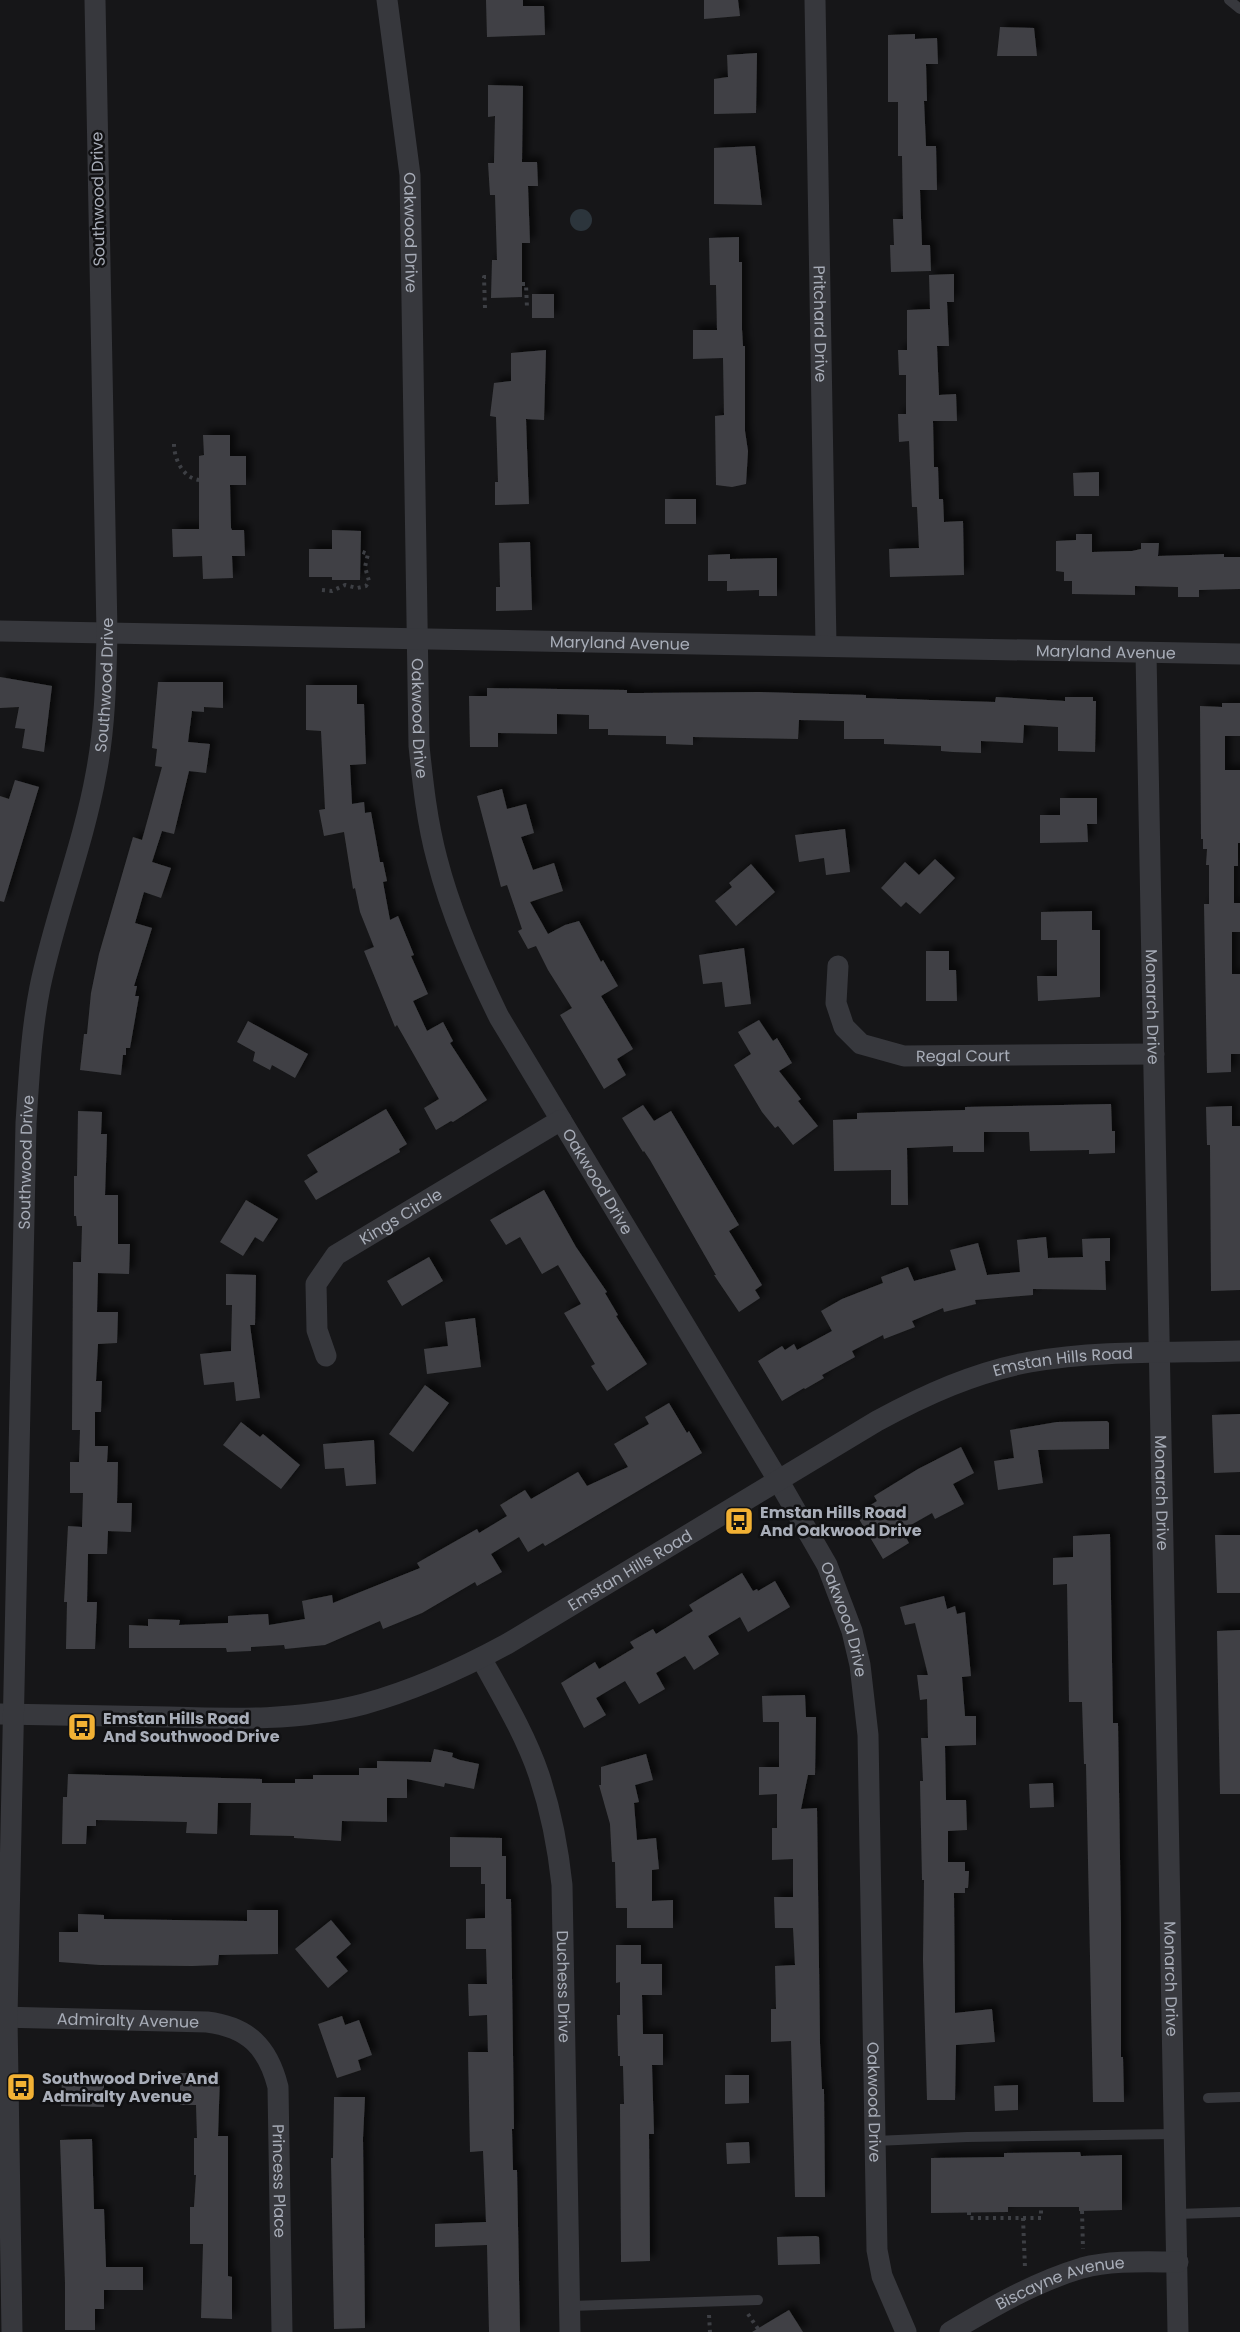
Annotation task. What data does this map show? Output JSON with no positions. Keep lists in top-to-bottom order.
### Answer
{
  "streets": {
    "street": [
      "Southwood Drive",
      "Oakwood Drive",
      "Pritchard Drive",
      "Maryland Avenue",
      "Monarch Drive",
      "Regal Court",
      "Kings Circle",
      "Emstan Hills Road",
      "Duchess Drive",
      "Admiralty Avenue",
      "Princess Place",
      "Biscayne Avenue"
    ]
  },
  "crossings": [
    ["Southwood Drive", "Maryland Avenue"],
    ["Southwood Drive", "Emstan Hills Road"],
    ["Southwood Drive", "Admiralty Avenue"],
    ["Oakwood Drive", "Maryland Avenue"],
    ["Oakwood Drive", "Kings Circle"],
    ["Oakwood Drive", "Emstan Hills Road"],
    ["Pritchard Drive", "Maryland Avenue"],
    ["Maryland Avenue", "Monarch Drive"],
    ["Monarch Drive", "Regal Court"],
    ["Monarch Drive", "Emstan Hills Road"],
    ["Monarch Drive", "Biscayne Avenue"],
    ["Emstan Hills Road", "Duchess Drive"],
    ["Admiralty Avenue", "Princess Place"]
  ],
  "places": {
    "bus stop": ["Emstan Hills Road And Oakwood Drive", "Emstan Hills Road And Southwood Drive", "Southwood Drive And Admiralty Avenue"]
  }
}
